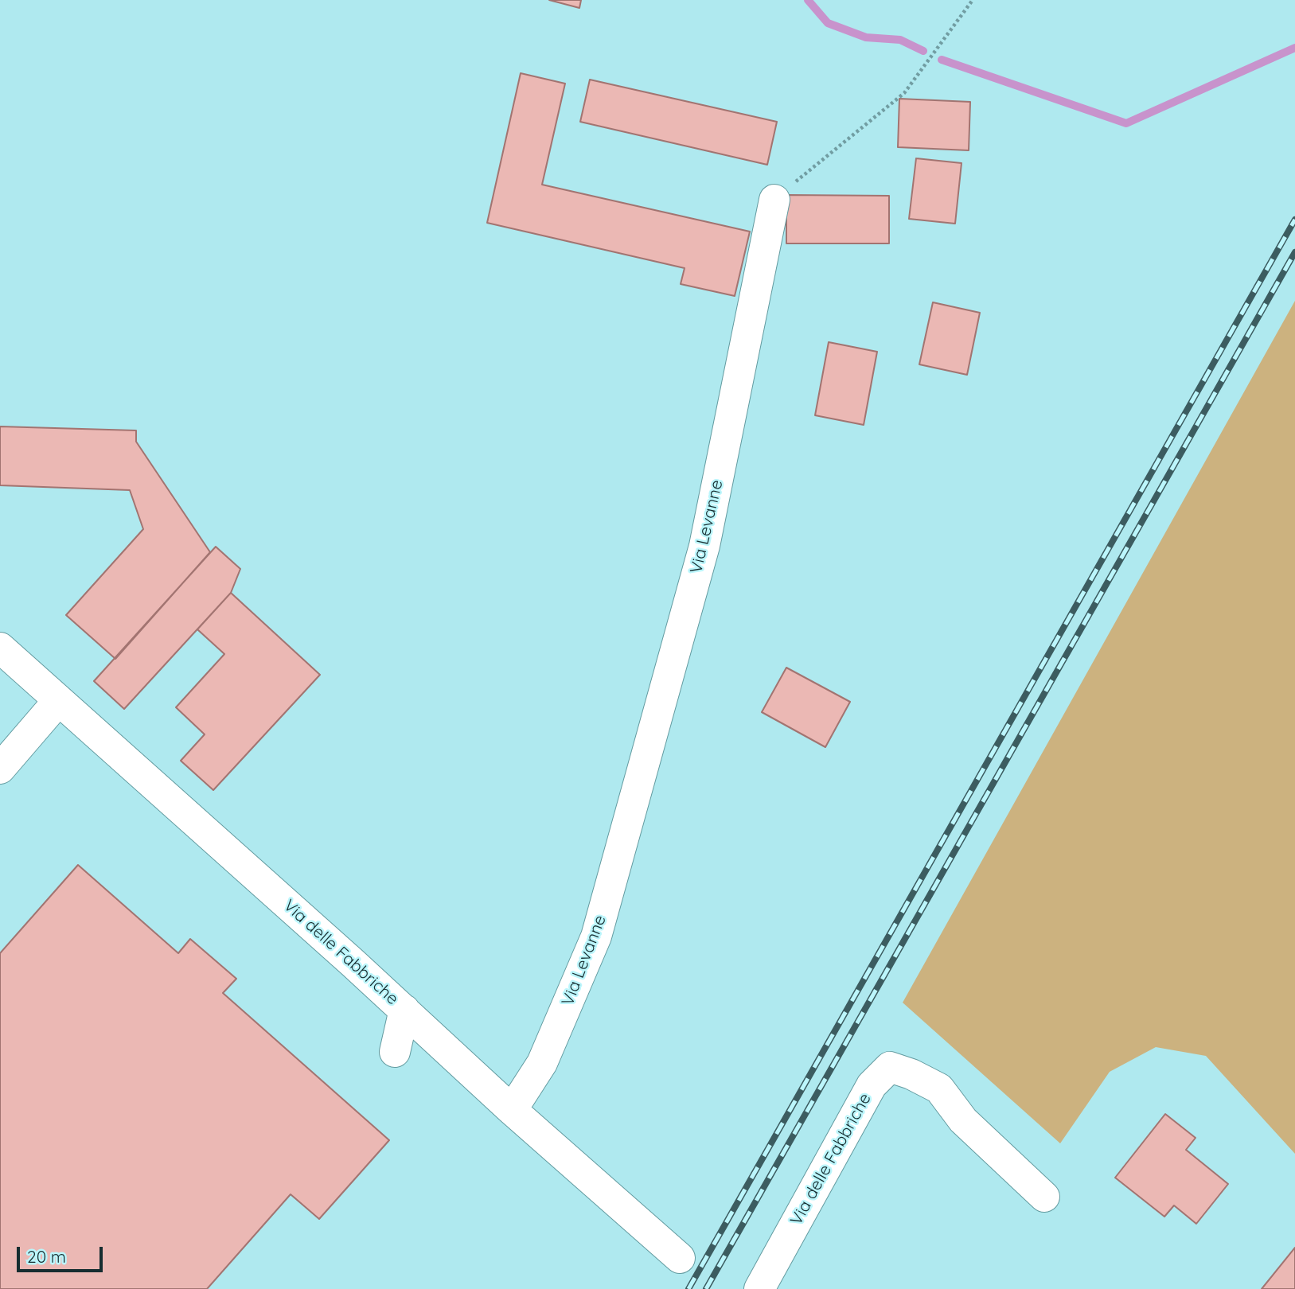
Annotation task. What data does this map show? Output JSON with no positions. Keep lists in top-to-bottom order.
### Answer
{
  "streets": {
    "street": ["Via Levanne", "Via delle Fabbriche"]
  },
  "crossings": [
    ["Via Levanne", "Via delle Fabbriche"]
  ],
  "scale_bar": "20 m"
}
